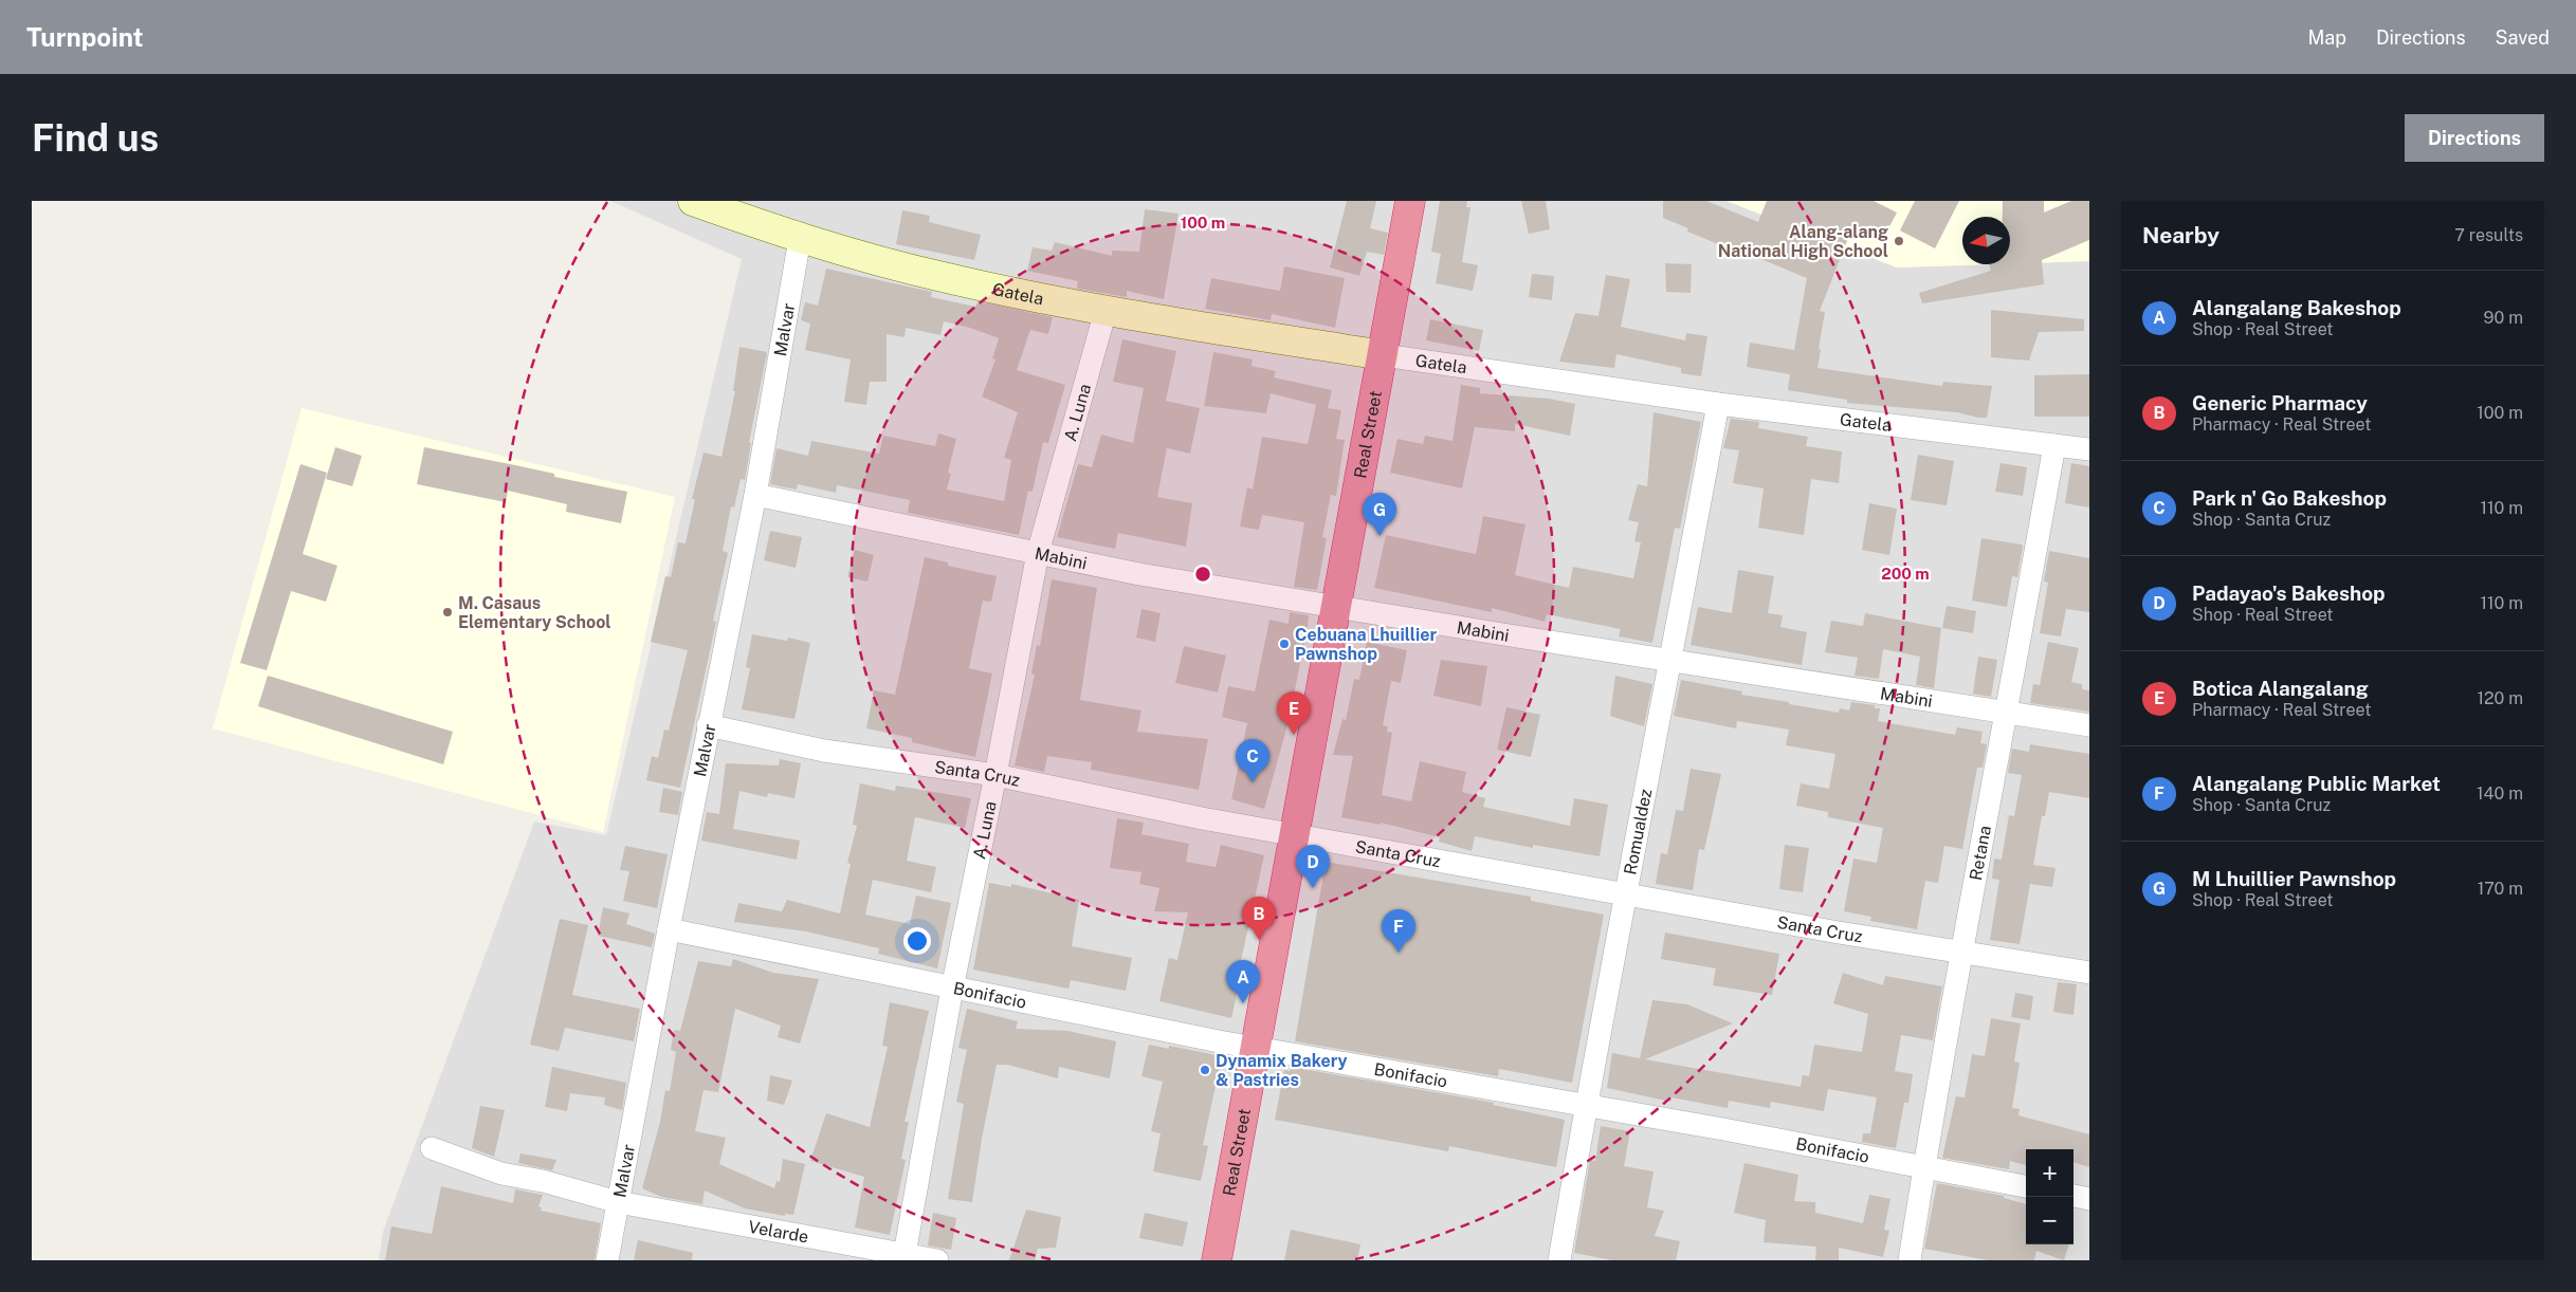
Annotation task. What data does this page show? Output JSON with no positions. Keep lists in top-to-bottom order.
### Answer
{
  "streets": {
    "highway": ["Real Street"],
    "street": [
      "Gatela",
      "Malvar",
      "A. Luna",
      "Mabini",
      "Santa Cruz",
      "Romualdez",
      "Retana",
      "Bonifacio",
      "Velarde"
    ]
  },
  "crossings": [
    ["Gatela", "Malvar"],
    ["Gatela", "A. Luna"],
    ["Gatela", "Real Street"],
    ["Gatela", "Romualdez"],
    ["Gatela", "Retana"],
    ["Malvar", "Mabini"],
    ["Malvar", "Santa Cruz"],
    ["Malvar", "Bonifacio"],
    ["Malvar", "Velarde"],
    ["A. Luna", "Mabini"],
    ["A. Luna", "Santa Cruz"],
    ["A. Luna", "Bonifacio"],
    ["A. Luna", "Velarde"],
    ["Real Street", "Mabini"],
    ["Real Street", "Santa Cruz"],
    ["Real Street", "Bonifacio"],
    ["Mabini", "Romualdez"],
    ["Mabini", "Retana"],
    ["Santa Cruz", "Romualdez"],
    ["Santa Cruz", "Retana"],
    ["Romualdez", "Bonifacio"],
    ["Retana", "Bonifacio"]
  ],
  "places": [
    "Alang-alang National High School",
    "M. Casaus Elementary School",
    "Cebuana Lhuillier Pawnshop",
    "Dynamix Bakery & Pastries"
  ],
  "north": "left",
  "page": {
    "header": "Turnpoint",
    "nav": ["Map", "Directions", "Saved"],
    "buttons": "Directions",
    "title": "Find us",
    "heading": ["Nearby", "7 results"],
    "list": [
      {
        "mark": "A",
        "name": "Alangalang Bakeshop",
        "note": "Shop · Real Street",
        "value": "90 m"
      },
      {
        "mark": "B",
        "name": "Generic Pharmacy",
        "note": "Pharmacy · Real Street",
        "value": "100 m"
      },
      {
        "mark": "C",
        "name": "Park n' Go Bakeshop",
        "note": "Shop · Santa Cruz",
        "value": "110 m"
      },
      {
        "mark": "D",
        "name": "Padayao's Bakeshop",
        "note": "Shop · Real Street",
        "value": "110 m"
      },
      {
        "mark": "E",
        "name": "Botica Alangalang",
        "note": "Pharmacy · Real Street",
        "value": "120 m"
      },
      {
        "mark": "F",
        "name": "Alangalang Public Market",
        "note": "Shop · Santa Cruz",
        "value": "140 m"
      },
      {
        "mark": "G",
        "name": "M Lhuillier Pawnshop",
        "note": "Shop · Real Street",
        "value": "170 m"
      }
    ],
    "pins": [
      "G",
      "E",
      "C",
      "D",
      "B",
      "F",
      "A"
    ],
    "map_buttons": ["+", "−"]
  },
  "rings": ["100 m", "200 m"]
}
